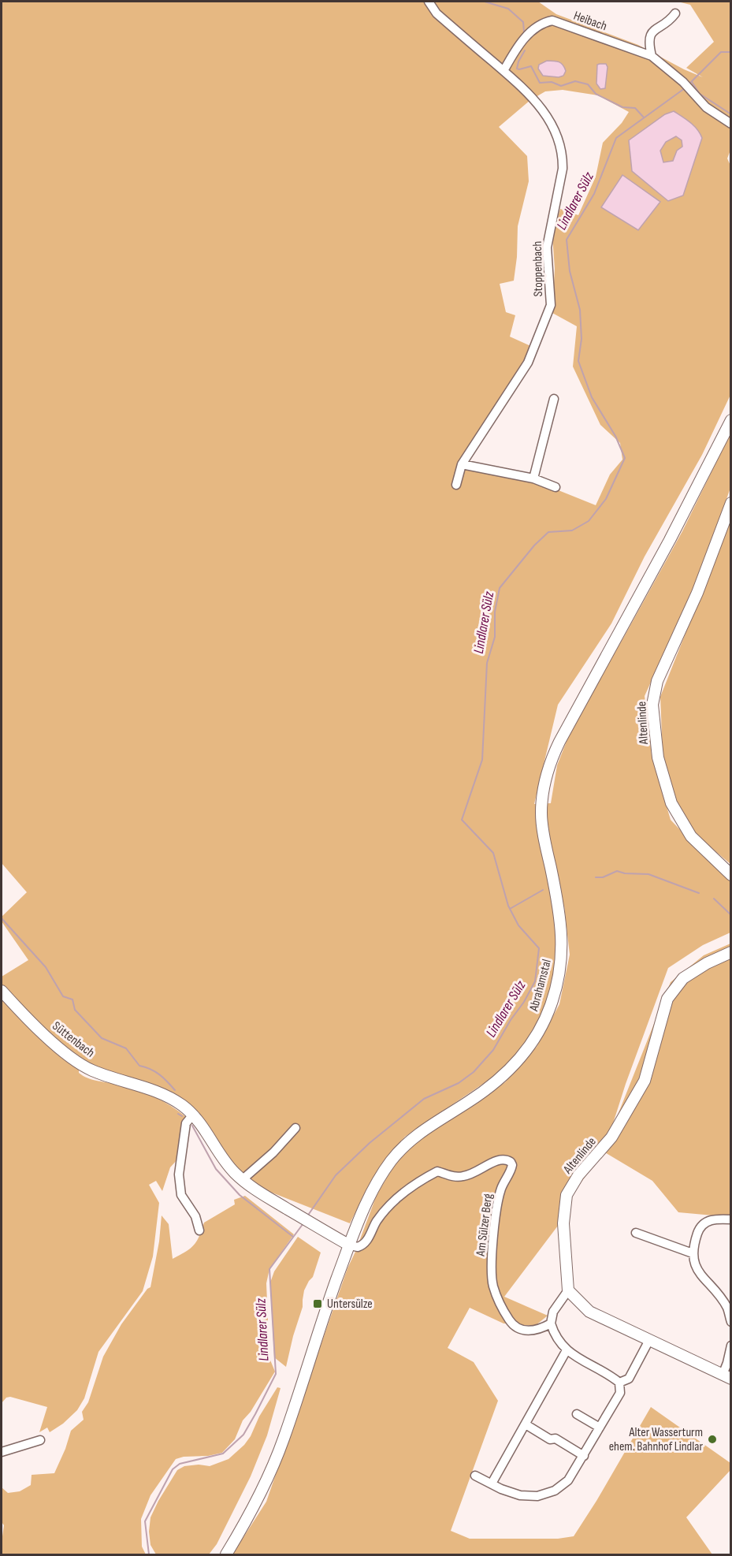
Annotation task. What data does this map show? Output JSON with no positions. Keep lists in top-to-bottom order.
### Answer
{
  "streets": {
    "street": [
      "Heibach",
      "Stoppenbach",
      "Altenlinde",
      "Abrahamstal",
      "Süttenbach",
      "Am Sülzer Berg"
    ]
  },
  "crossings": [
    ["Heibach", "Stoppenbach"],
    ["Abrahamstal", "Süttenbach"],
    ["Abrahamstal", "Am Sülzer Berg"],
    ["Süttenbach", "Am Sülzer Berg"]
  ],
  "water": ["Lindlarer Sülz"],
  "places": {
    "transit": ["Untersülze"],
    "other": ["Alter Wasserturm ehem. Bahnhof Lindlar"]
  }
}
